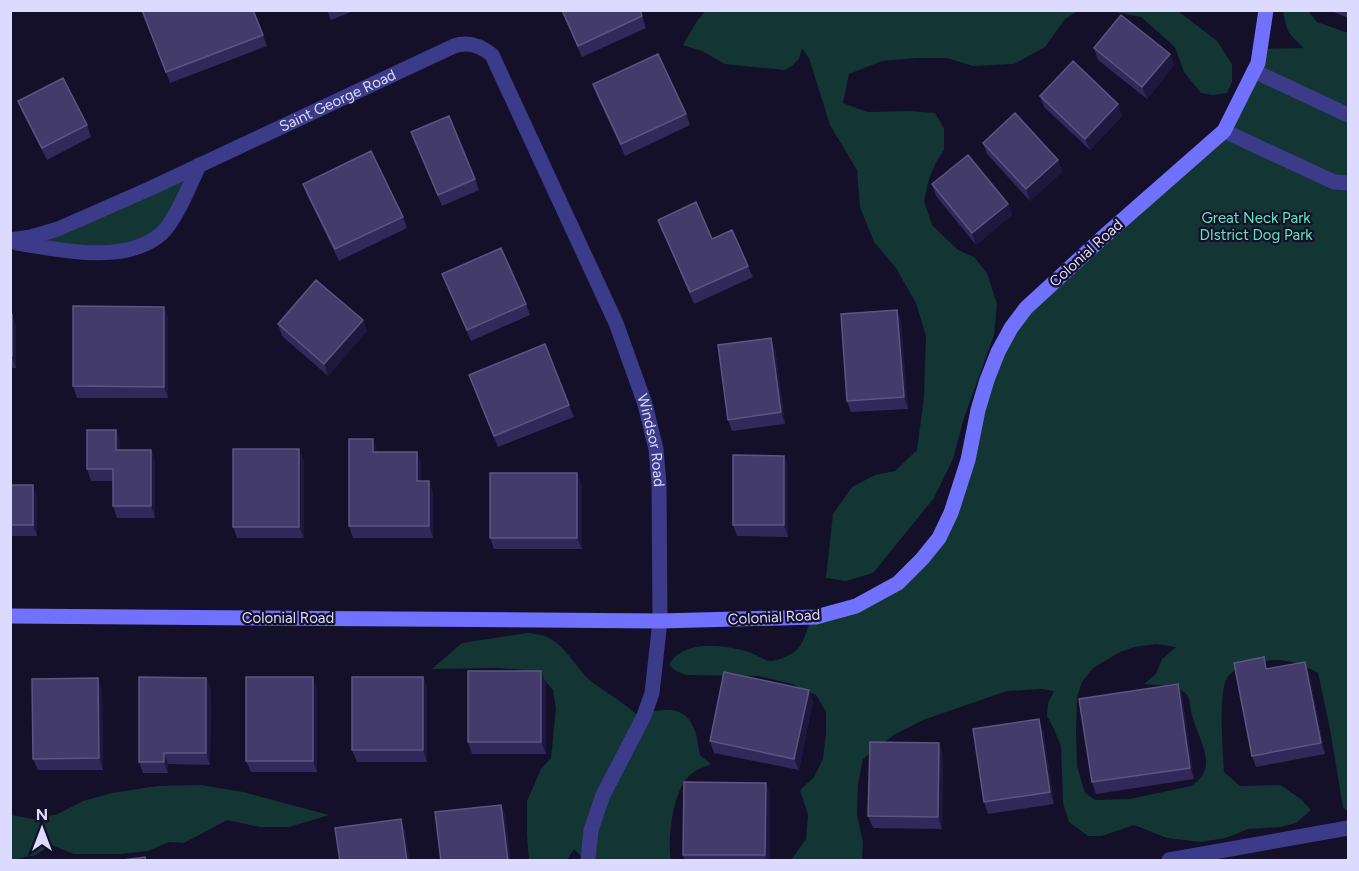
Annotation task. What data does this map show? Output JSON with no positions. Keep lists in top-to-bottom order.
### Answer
{
  "streets": {
    "street": ["Saint George Road", "Colonial Road", "Windsor Road"]
  },
  "crossings": [
    ["Saint George Road", "Windsor Road"],
    ["Colonial Road", "Windsor Road"]
  ],
  "parks": ["Great Neck Park DIstrict Dog Park"],
  "north": "top"
}
